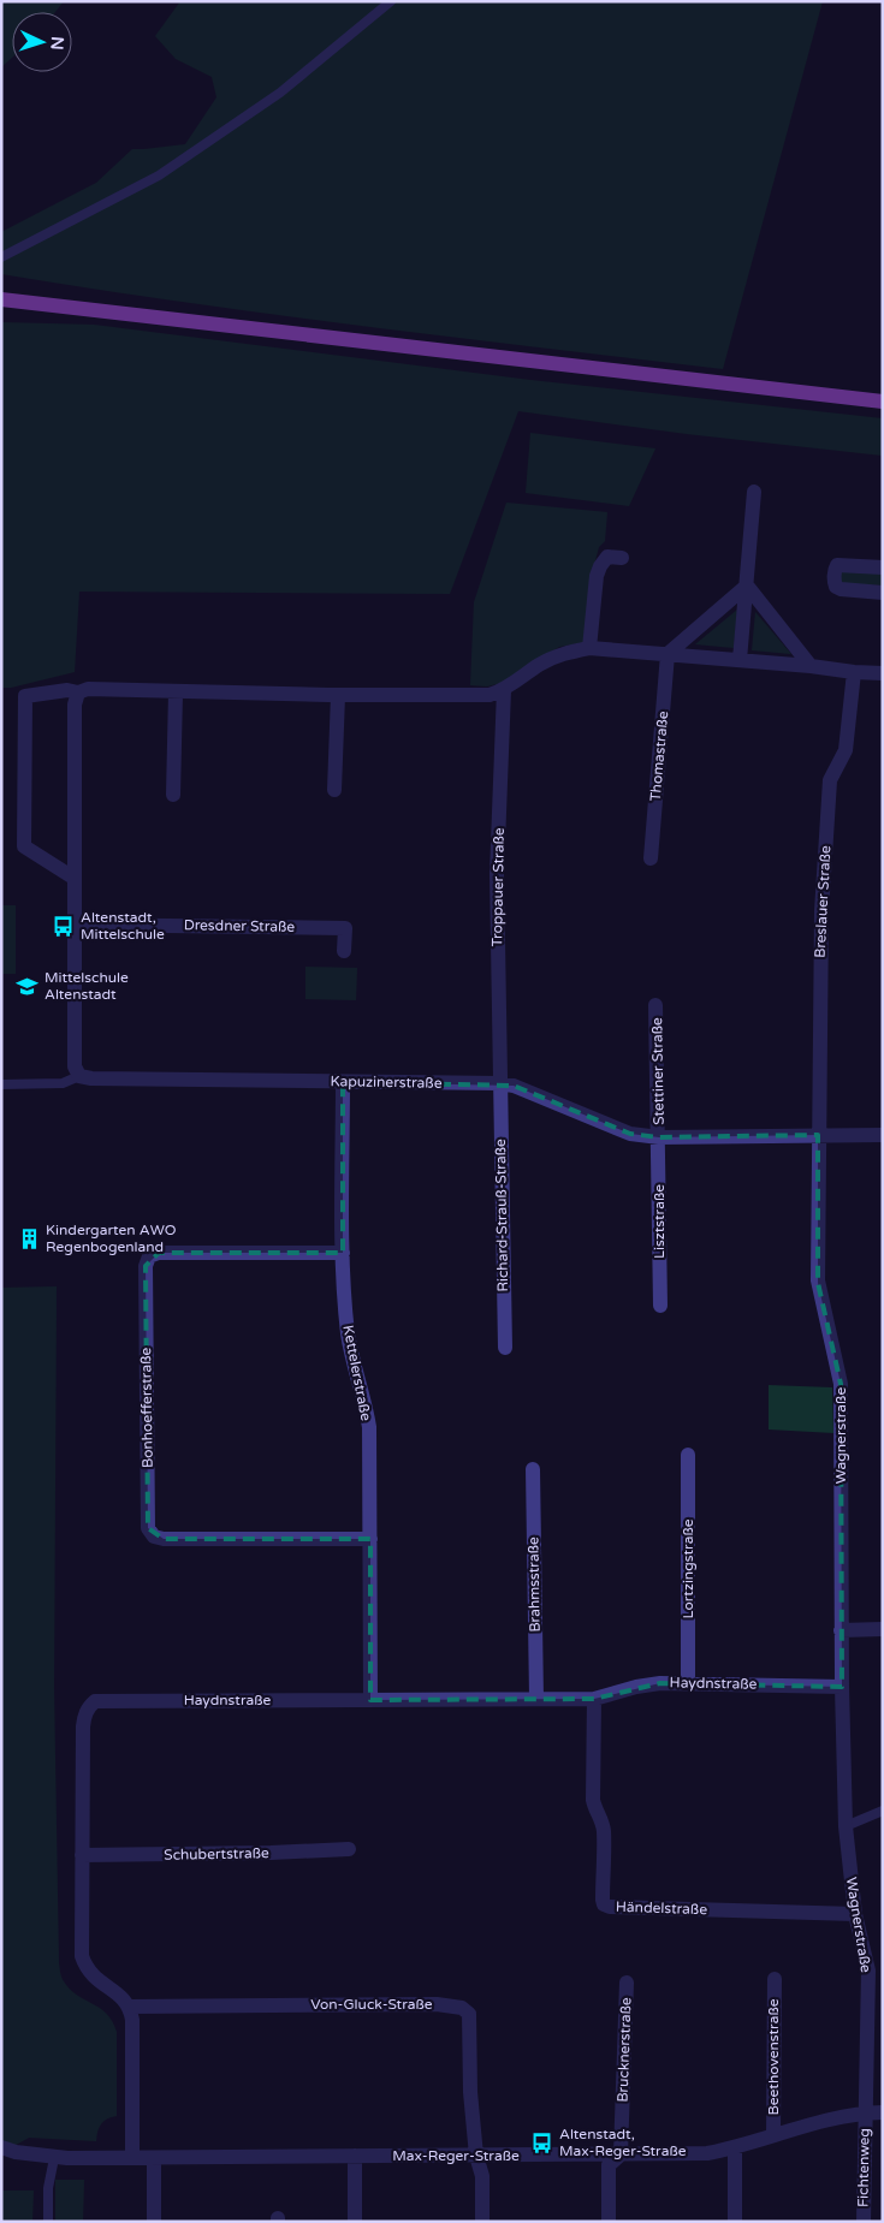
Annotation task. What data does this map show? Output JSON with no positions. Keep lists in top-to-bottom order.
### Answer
{
  "streets": {
    "street": [
      "Thomastraße",
      "Troppauer Straße",
      "Breslauer Straße",
      "Dresdner Straße",
      "Stettiner Straße",
      "Kapuzinerstraße",
      "Richard-Strauß-Straße",
      "Lisztstraße",
      "Kettelerstraße",
      "Bonhoefferstraße",
      "Wagnerstraße",
      "Lortzingstraße",
      "Brahmsstraße",
      "Haydnstraße",
      "Schubertstraße",
      "Händelstraße",
      "Von-Gluck-Straße",
      "Brucknerstraße",
      "Beethovenstraße",
      "Max-Reger-Straße",
      "Fichtenweg"
    ]
  },
  "crossings": [
    ["Troppauer Straße", "Kapuzinerstraße"],
    ["Troppauer Straße", "Richard-Strauß-Straße"],
    ["Breslauer Straße", "Kapuzinerstraße"],
    ["Breslauer Straße", "Wagnerstraße"],
    ["Stettiner Straße", "Kapuzinerstraße"],
    ["Stettiner Straße", "Lisztstraße"],
    ["Kapuzinerstraße", "Richard-Strauß-Straße"],
    ["Kapuzinerstraße", "Lisztstraße"],
    ["Kapuzinerstraße", "Kettelerstraße"],
    ["Kapuzinerstraße", "Wagnerstraße"],
    ["Kettelerstraße", "Bonhoefferstraße"],
    ["Kettelerstraße", "Haydnstraße"],
    ["Wagnerstraße", "Haydnstraße"],
    ["Wagnerstraße", "Händelstraße"],
    ["Wagnerstraße", "Max-Reger-Straße"],
    ["Wagnerstraße", "Fichtenweg"],
    ["Lortzingstraße", "Haydnstraße"],
    ["Brahmsstraße", "Haydnstraße"],
    ["Haydnstraße", "Schubertstraße"],
    ["Haydnstraße", "Händelstraße"],
    ["Haydnstraße", "Von-Gluck-Straße"],
    ["Von-Gluck-Straße", "Max-Reger-Straße"],
    ["Brucknerstraße", "Max-Reger-Straße"],
    ["Beethovenstraße", "Max-Reger-Straße"],
    ["Max-Reger-Straße", "Fichtenweg"]
  ],
  "places": {
    "bus stop": ["Altenstadt, Mittelschule", "Altenstadt, Max-Reger-Straße"],
    "school or university": ["Mittelschule Altenstadt"],
    "building": ["Kindergarten AWO Regenbogenland"]
  },
  "north": "right"
}
